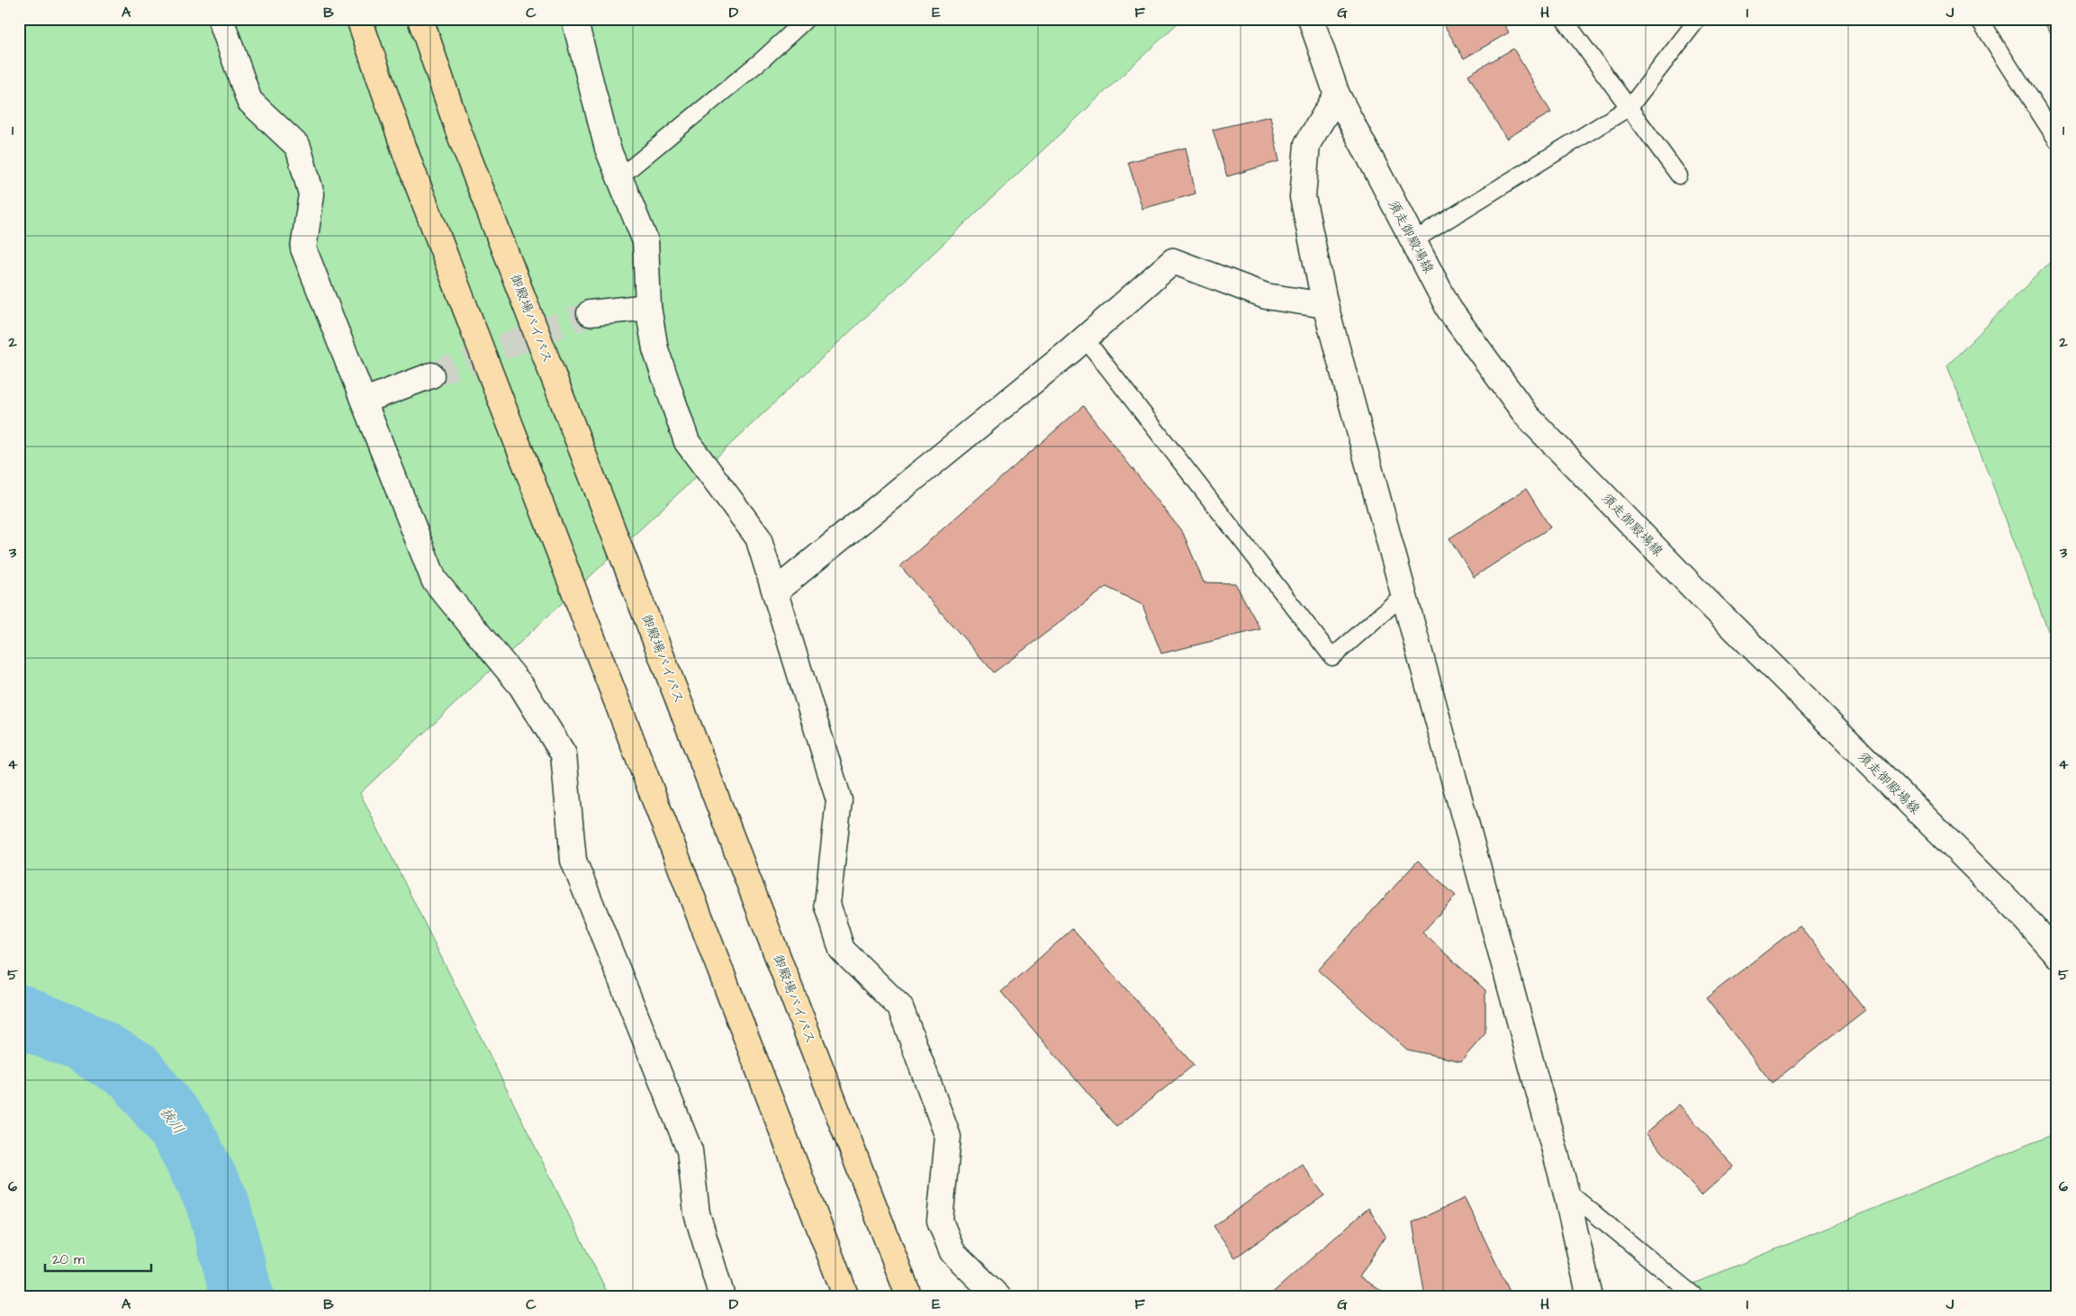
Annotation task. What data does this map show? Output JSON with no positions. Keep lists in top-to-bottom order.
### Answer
{
  "streets": {
    "highway": ["御殿場バイパス"],
    "street": ["須走御殿場線"]
  },
  "water": ["抜川"],
  "scale_bar": "20 m",
  "grid": {
    "columns": [
      "A",
      "B",
      "C",
      "D",
      "E",
      "F",
      "G",
      "H",
      "I",
      "J"
    ],
    "rows": [
      "1",
      "2",
      "3",
      "4",
      "5",
      "6"
    ]
  }
}
